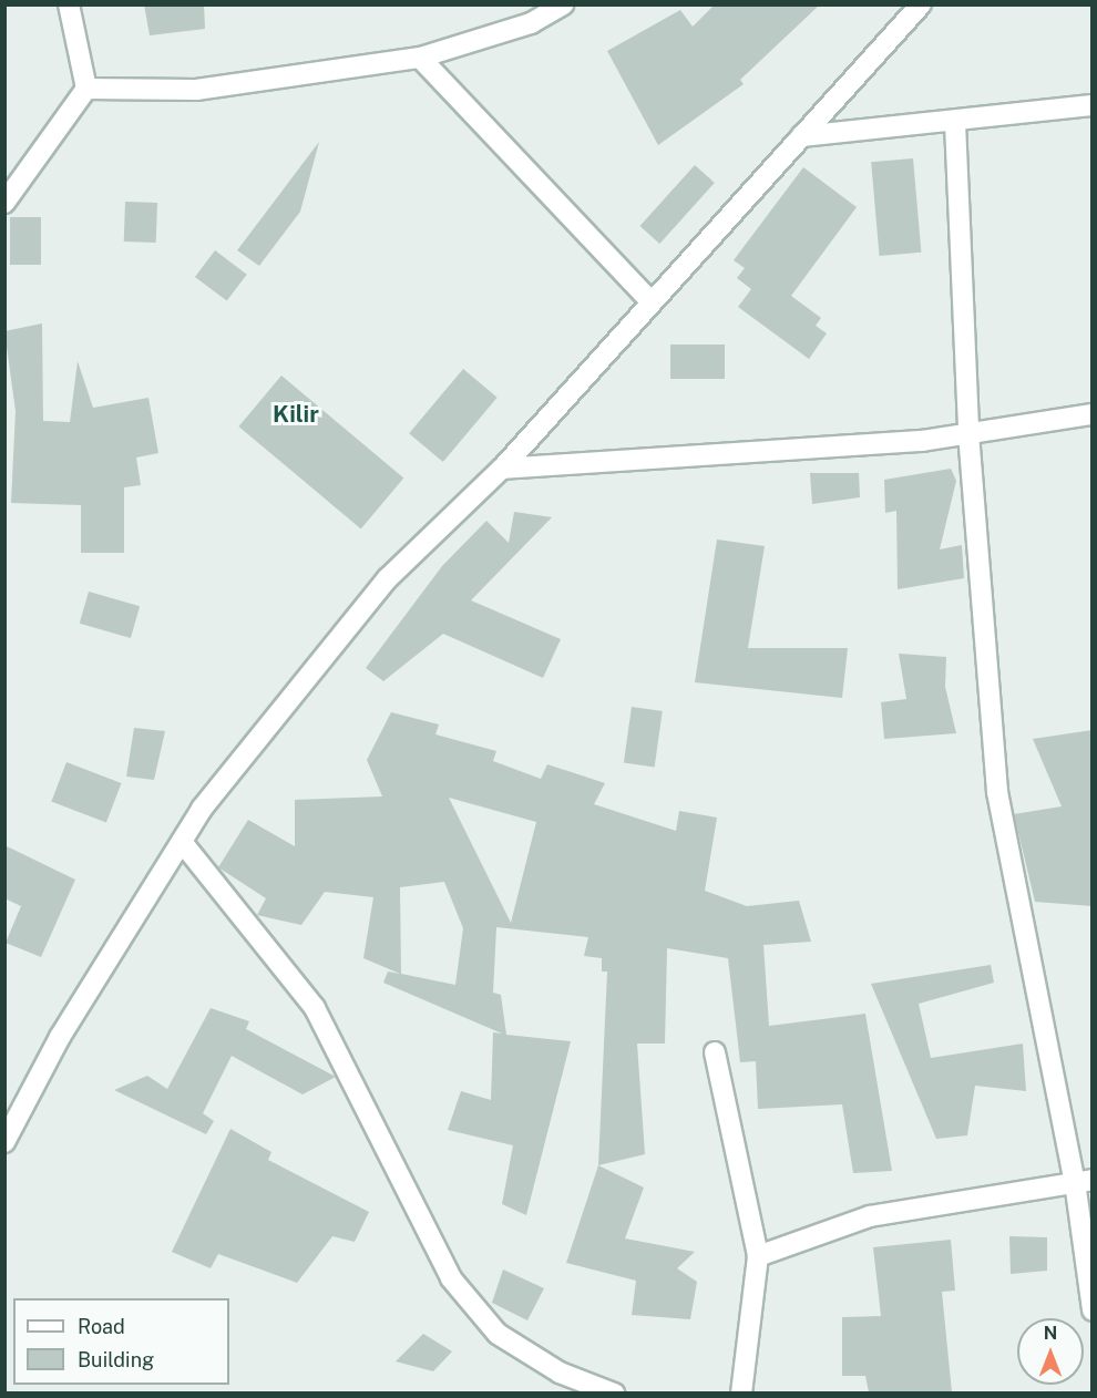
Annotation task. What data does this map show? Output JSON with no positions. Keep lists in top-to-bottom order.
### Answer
{
  "districts": ["Kilir"],
  "legend": ["Road", "Building"],
  "north": "top"
}
